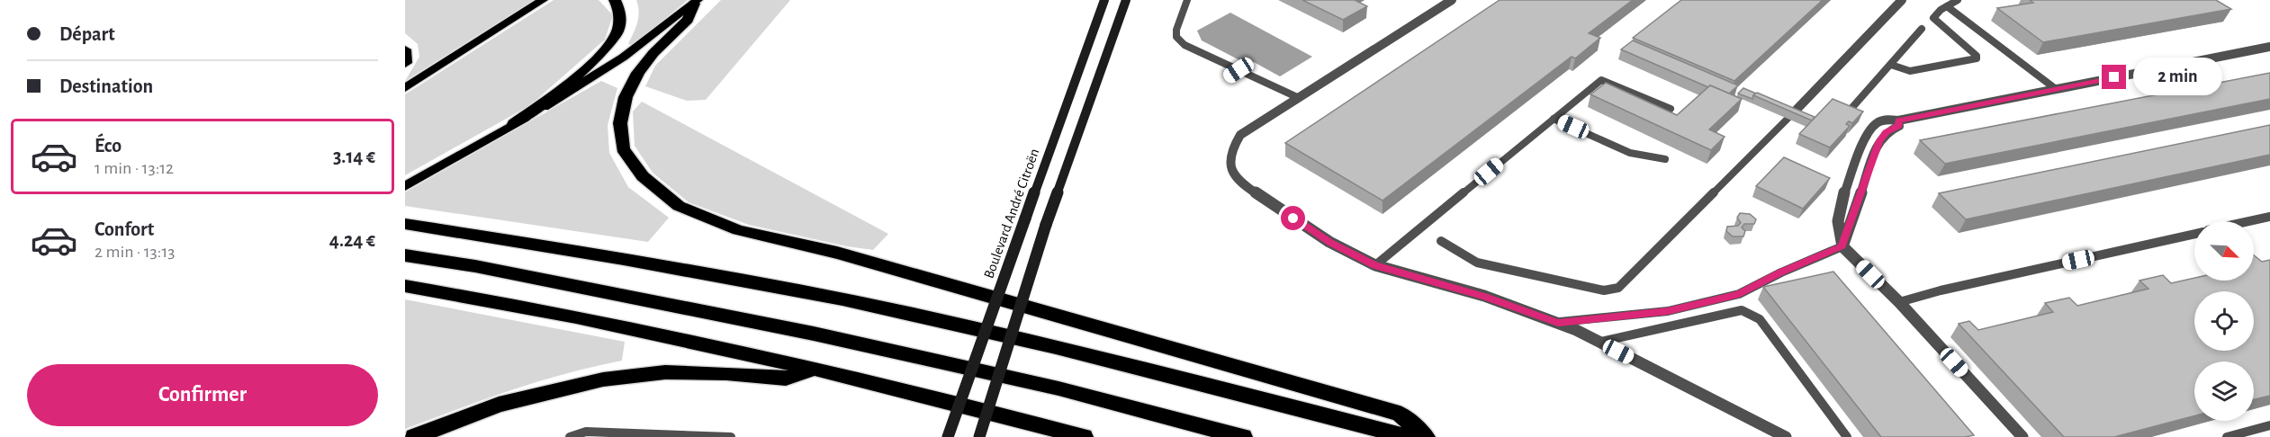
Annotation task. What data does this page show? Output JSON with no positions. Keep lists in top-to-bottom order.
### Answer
{
  "streets": {
    "main road": ["Boulevard André Citroën"]
  },
  "north": "bottom right",
  "page": {
    "banner": ["Départ", "Destination"],
    "bubble": "2 min",
    "list": [
      {
        "name": "Éco",
        "note": "1 min · 13:12",
        "value": "3.14 €"
      },
      {
        "name": "Confort",
        "note": "2 min · 13:13",
        "value": "4.24 €"
      }
    ],
    "buttons": "Confirmer"
  }
}
